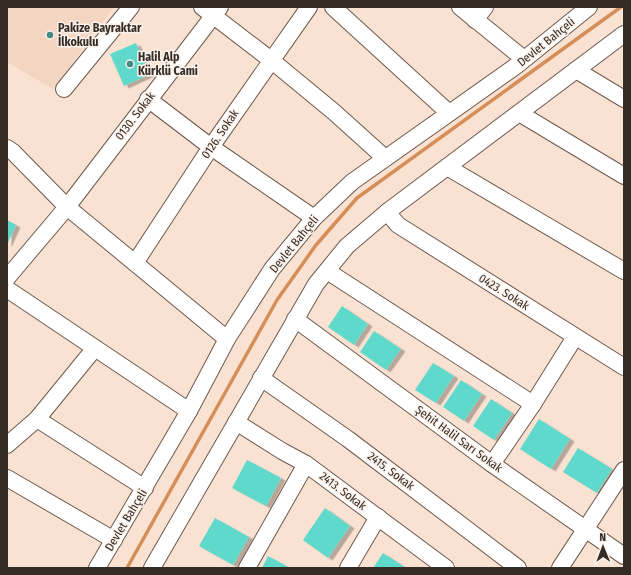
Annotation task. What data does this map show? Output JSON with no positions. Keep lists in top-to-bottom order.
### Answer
{
  "streets": {
    "street": [
      "Devlet Bahçeli",
      "0130. Sokak",
      "0126. Sokak",
      "0423. Sokak",
      "Şehit Halil Sarı Sokak",
      "2415. Sokak",
      "2413. Sokak"
    ]
  },
  "places": ["Pakize Bayraktar İlkokulu", "Halil Alp Kürklü Cami"],
  "north": "top"
}
